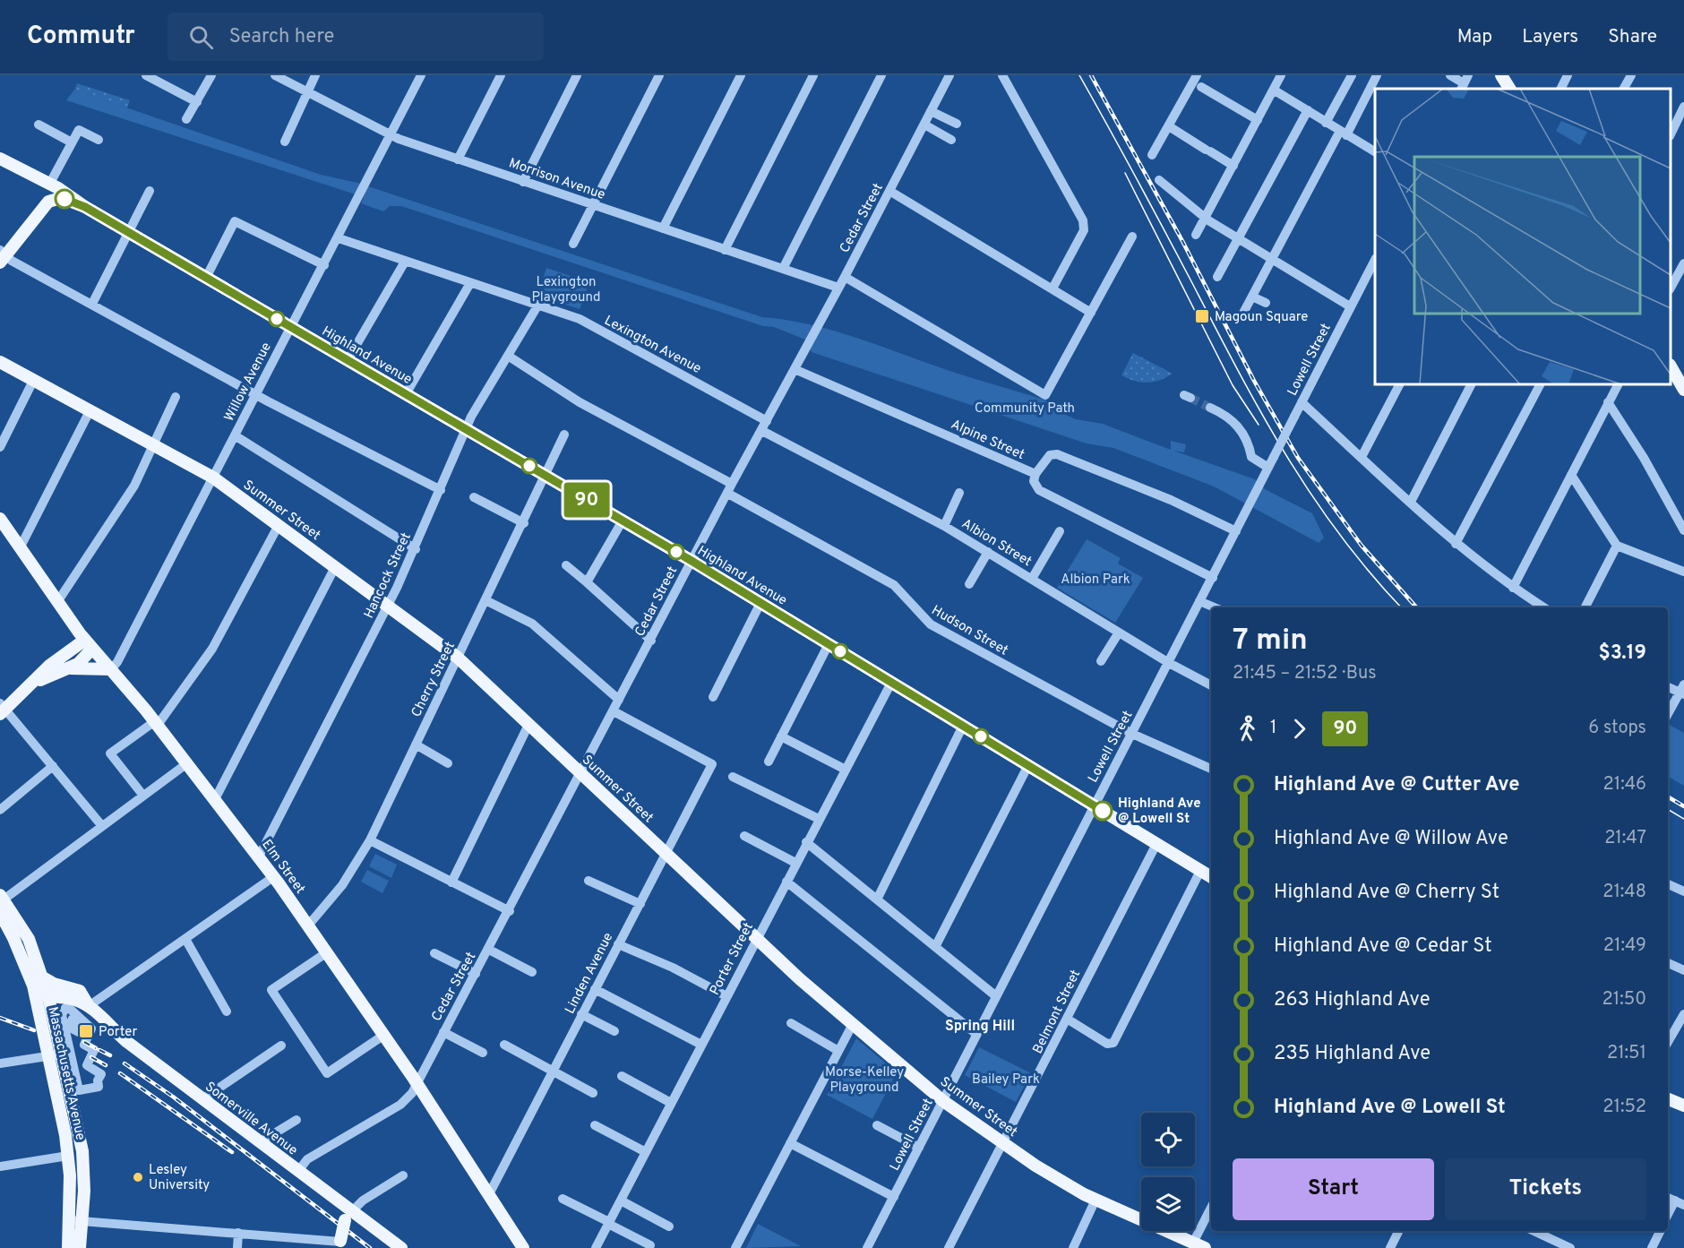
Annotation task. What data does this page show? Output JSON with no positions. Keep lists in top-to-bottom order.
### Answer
{
  "streets": {
    "main road": [
      "Highland Avenue",
      "Summer Street",
      "Elm Street",
      "Massachusetts Avenue",
      "Somerville Avenue"
    ],
    "street": [
      "Morrison Avenue",
      "Cedar Street",
      "Lexington Avenue",
      "Lowell Street",
      "Willow Avenue",
      "Alpine Street",
      "Albion Street",
      "Hancock Street",
      "Hudson Street",
      "Cherry Street",
      "Porter Street",
      "Linden Avenue",
      "Belmont Street"
    ]
  },
  "crossings": [
    ["Morrison Avenue", "Cedar Street"],
    ["Morrison Avenue", "Willow Avenue"],
    ["Cedar Street", "Lexington Avenue"],
    ["Cedar Street", "Highland Avenue"],
    ["Cedar Street", "Alpine Street"],
    ["Cedar Street", "Summer Street"],
    ["Cedar Street", "Albion Street"],
    ["Cedar Street", "Hudson Street"],
    ["Cedar Street", "Elm Street"],
    ["Cedar Street", "Linden Avenue"],
    ["Cedar Street", "Somerville Avenue"],
    ["Lexington Avenue", "Willow Avenue"],
    ["Lexington Avenue", "Hancock Street"],
    ["Highland Avenue", "Lowell Street"],
    ["Highland Avenue", "Willow Avenue"],
    ["Highland Avenue", "Hancock Street"],
    ["Highland Avenue", "Cherry Street"],
    ["Highland Avenue", "Porter Street"],
    ["Highland Avenue", "Belmont Street"],
    ["Lowell Street", "Alpine Street"],
    ["Lowell Street", "Summer Street"],
    ["Lowell Street", "Albion Street"],
    ["Lowell Street", "Hudson Street"],
    ["Willow Avenue", "Summer Street"],
    ["Willow Avenue", "Elm Street"],
    ["Summer Street", "Hancock Street"],
    ["Summer Street", "Cherry Street"],
    ["Summer Street", "Porter Street"],
    ["Summer Street", "Linden Avenue"],
    ["Summer Street", "Belmont Street"],
    ["Hancock Street", "Hudson Street"],
    ["Hancock Street", "Elm Street"],
    ["Cherry Street", "Elm Street"],
    ["Elm Street", "Linden Avenue"],
    ["Massachusetts Avenue", "Somerville Avenue"]
  ],
  "districts": ["Spring Hill"],
  "parks": [
    "Lexington Playground",
    "Community Path",
    "Albion Park",
    "Morse-Kelley Playground",
    "Bailey Park"
  ],
  "places": {
    "transit": ["Magoun Square", "Porter"],
    "other": ["Highland Ave @ Lowell St", "Lesley University"]
  },
  "lines": ["bus line 90"],
  "page": {
    "header": "Commutr",
    "search": "Search here",
    "nav": ["Map", "Layers", "Share"],
    "on_map": "90",
    "heading": ["7 min", "21:45 – 21:52 · Bus", "$3.19"],
    "legs": ["1", "90", "6 stops"],
    "list": [
      {
        "name": "Highland Ave @ Cutter Ave",
        "value": "21:46"
      },
      {
        "name": "Highland Ave @ Willow Ave",
        "value": "21:47"
      },
      {
        "name": "Highland Ave @ Cherry St",
        "value": "21:48"
      },
      {
        "name": "Highland Ave @ Cedar St",
        "value": "21:49"
      },
      {
        "name": "263 Highland Ave",
        "value": "21:50"
      },
      {
        "name": "235 Highland Ave",
        "value": "21:51"
      },
      {
        "name": "Highland Ave @ Lowell St",
        "value": "21:52"
      }
    ],
    "buttons": ["Start", "Tickets"]
  }
}
